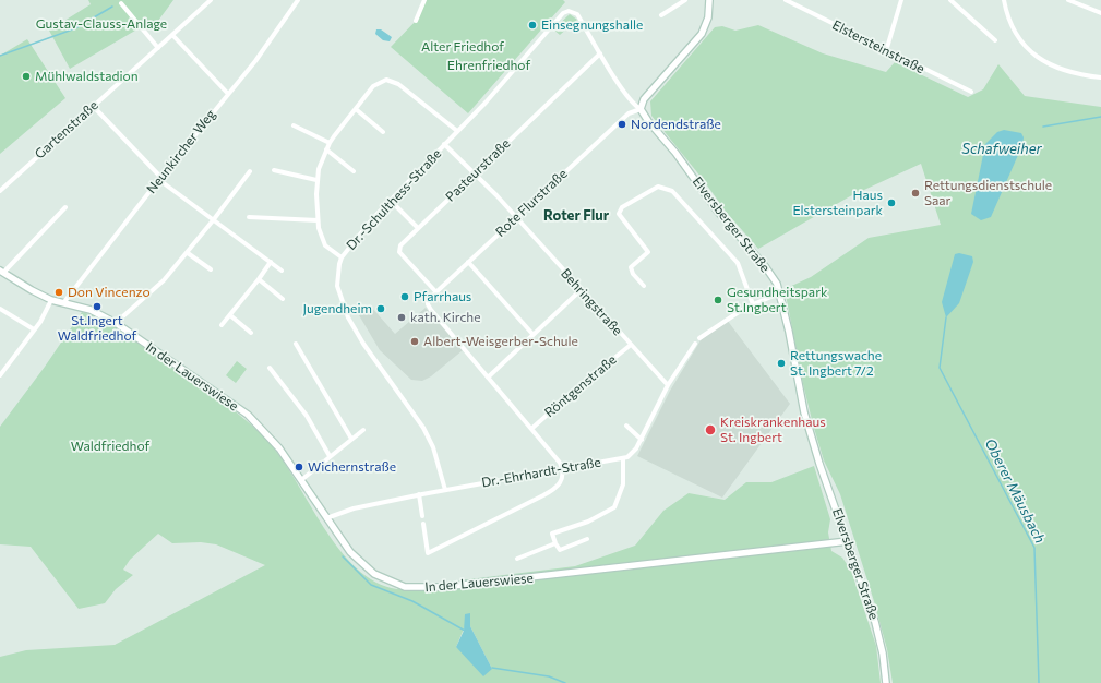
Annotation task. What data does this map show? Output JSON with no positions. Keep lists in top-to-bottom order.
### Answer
{
  "streets": {
    "street": [
      "Elstersteinstraße",
      "Gartenstraße",
      "Neunkircher Weg",
      "Pasteurstraße",
      "Dr.-Schulthess-Straße",
      "Rote Flurstraße",
      "Elversberger Straße",
      "Behringstraße",
      "In der Lauerswiese",
      "Röntgenstraße",
      "Dr.-Ehrhardt-Straße"
    ]
  },
  "crossings": [
    ["Neunkircher Weg", "In der Lauerswiese"],
    ["Pasteurstraße", "Dr.-Schulthess-Straße"],
    ["Pasteurstraße", "Rote Flurstraße"],
    ["Pasteurstraße", "Behringstraße"],
    ["Dr.-Schulthess-Straße", "Behringstraße"],
    ["Dr.-Schulthess-Straße", "Dr.-Ehrhardt-Straße"],
    ["Rote Flurstraße", "Elversberger Straße"],
    ["Rote Flurstraße", "Behringstraße"],
    ["Elversberger Straße", "In der Lauerswiese"],
    ["Behringstraße", "Röntgenstraße"],
    ["In der Lauerswiese", "Dr.-Ehrhardt-Straße"]
  ],
  "districts": ["Roter Flur"],
  "water": ["Schafweiher", "Oberer Mäusbach"],
  "parks": [
    "Gustav-Clauss-Anlage",
    "Alter Friedhof",
    "Ehrenfriedhof",
    "Waldfriedhof"
  ],
  "places": [
    "Einsegnungshalle",
    "Mühlwaldstadion",
    "Nordendstraße",
    "Rettungsdienstschule Saar",
    "Haus Elstersteinpark",
    "Don Vincenzo",
    "Pfarrhaus",
    "Gesundheitspark St.Ingbert",
    "St.Ingert Waldfriedhof",
    "Jugendheim",
    "kath. Kirche",
    "Albert-Weisgerber-Schule",
    "Rettungswache St. Ingbert 7/2",
    "Kreiskrankenhaus St. Ingbert",
    "Wichernstraße"
  ]
}
